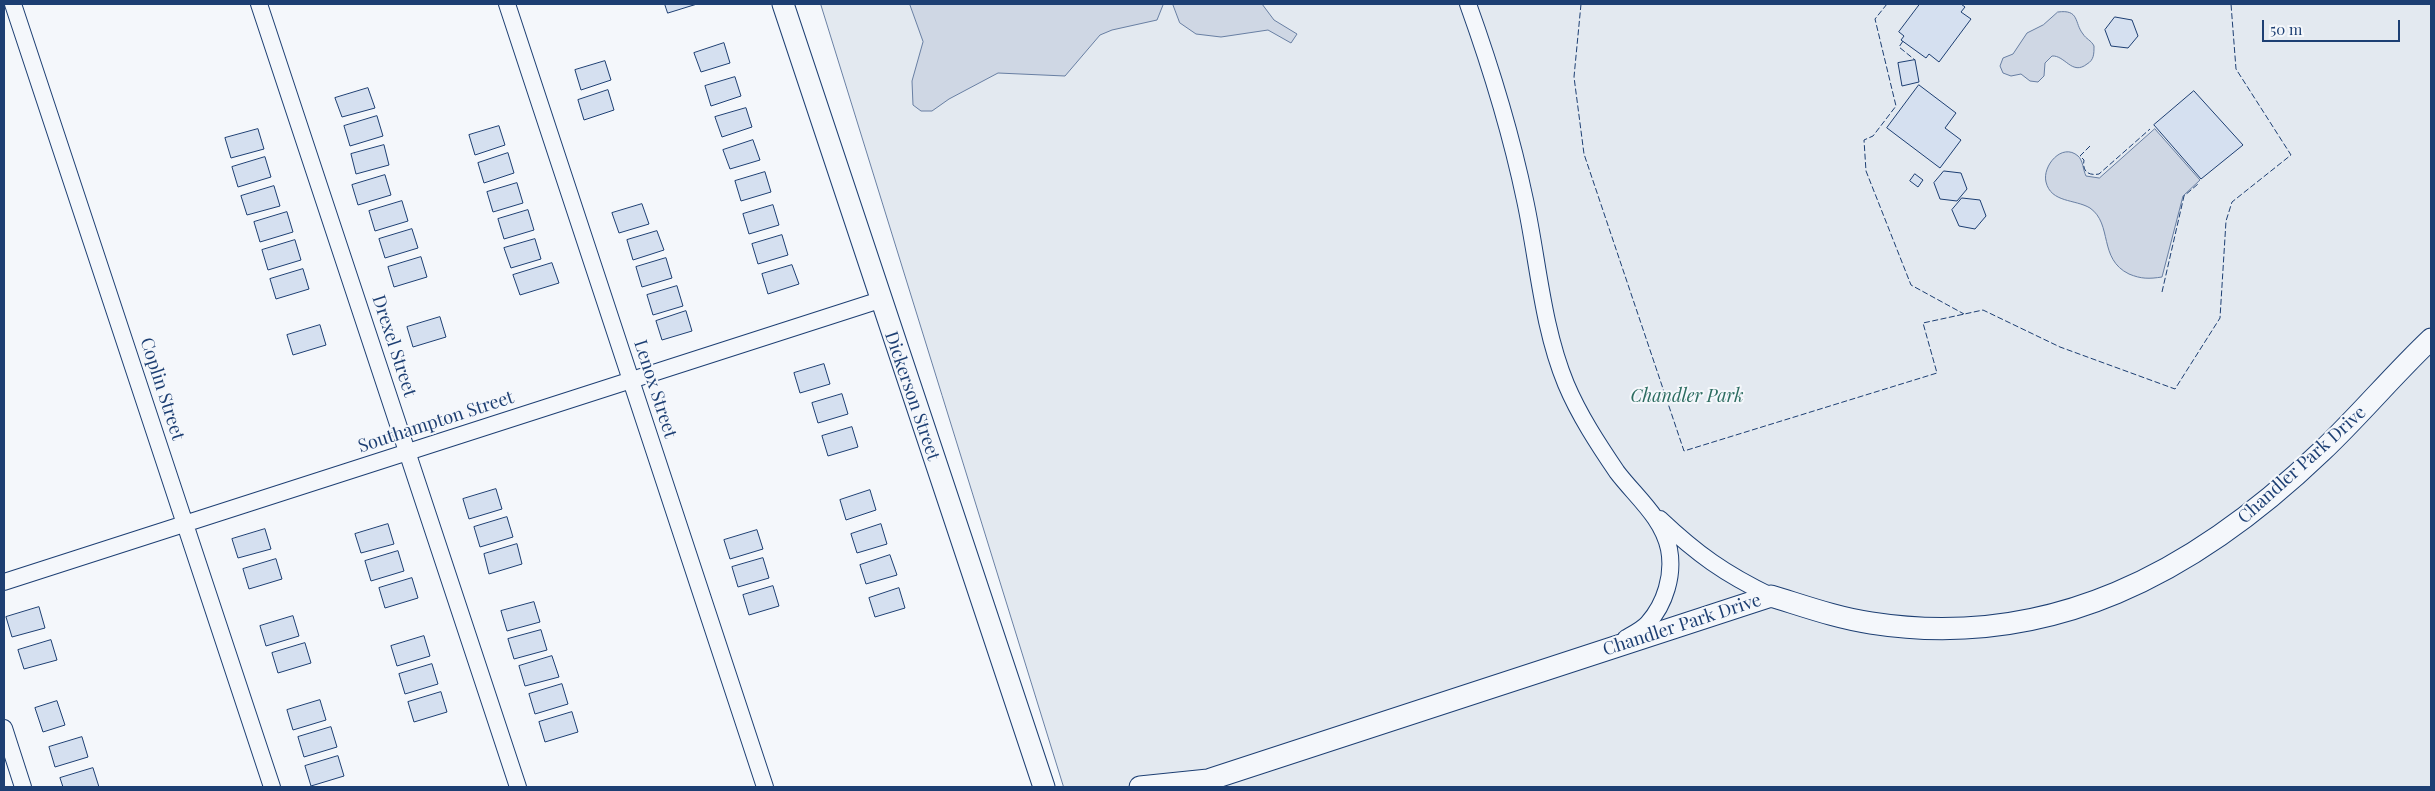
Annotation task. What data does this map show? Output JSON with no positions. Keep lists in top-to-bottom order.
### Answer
{
  "streets": {
    "street": [
      "Drexel Street",
      "Coplin Street",
      "Lenox Street",
      "Dickerson Street",
      "Southampton Street",
      "Chandler Park Drive"
    ]
  },
  "crossings": [
    ["Drexel Street", "Southampton Street"],
    ["Coplin Street", "Southampton Street"],
    ["Lenox Street", "Southampton Street"],
    ["Dickerson Street", "Southampton Street"]
  ],
  "parks": ["Chandler Park"],
  "scale_bar": "50 m"
}
